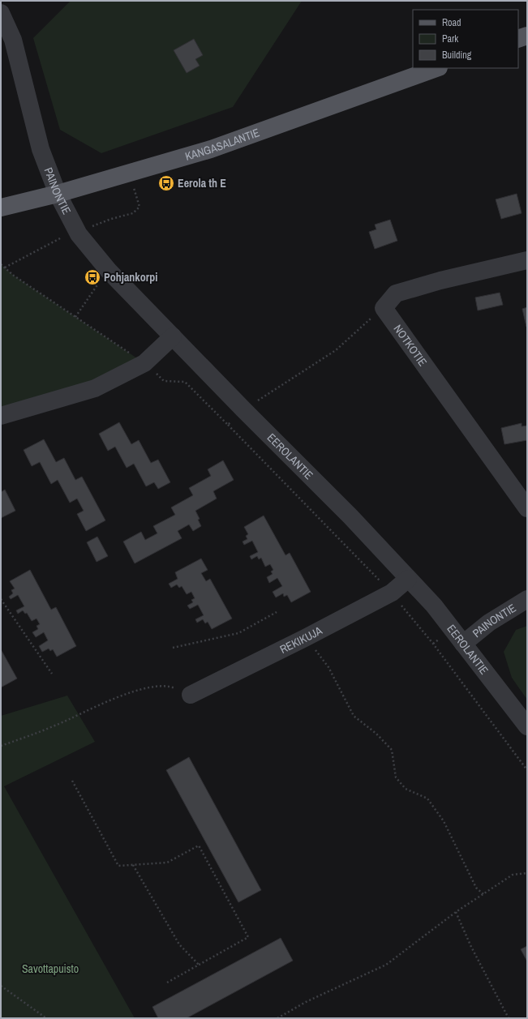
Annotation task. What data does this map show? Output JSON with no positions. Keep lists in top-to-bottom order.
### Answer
{
  "streets": {
    "main road": ["KANGASALANTIE"],
    "street": [
      "PAINONTIE",
      "NOTKOTIE",
      "EEROLANTIE",
      "REKIKUJA"
    ]
  },
  "crossings": [
    ["KANGASALANTIE", "PAINONTIE"],
    ["PAINONTIE", "EEROLANTIE"],
    ["EEROLANTIE", "REKIKUJA"]
  ],
  "parks": ["Savottapuisto"],
  "places": {
    "bus stop": ["Eerola th E", "Pohjankorpi"]
  },
  "legend": ["Road", "Park", "Building"]
}
